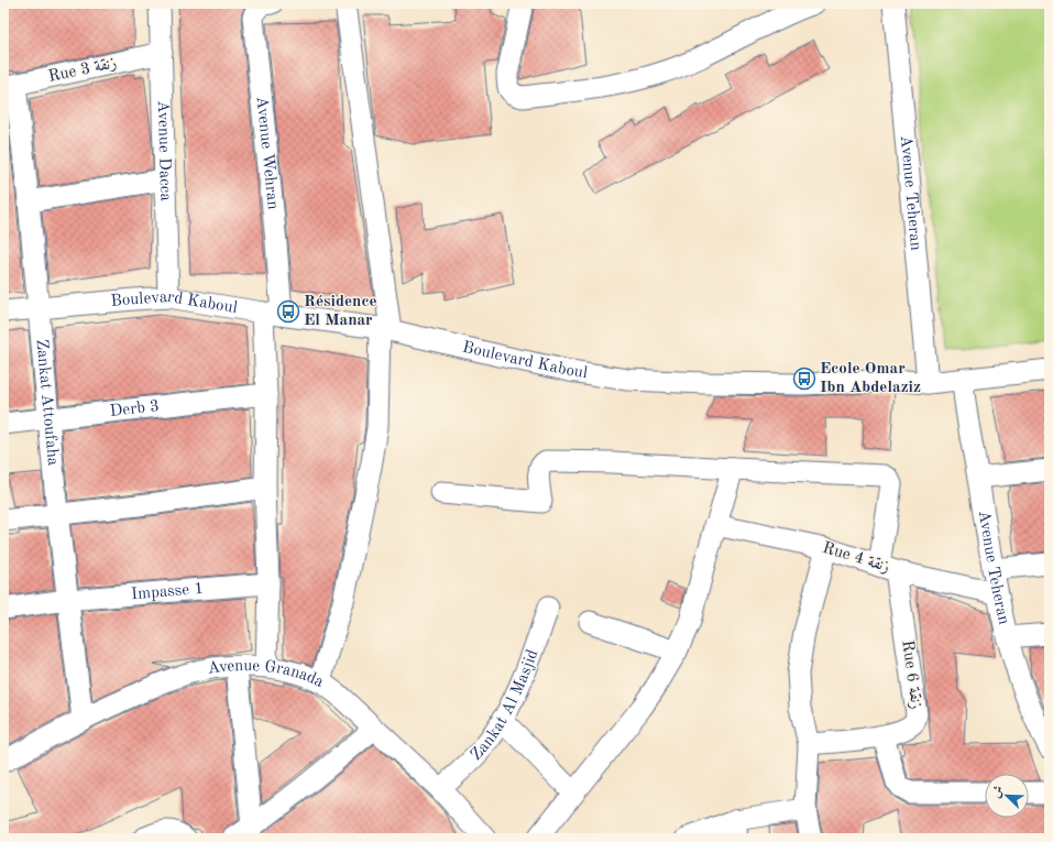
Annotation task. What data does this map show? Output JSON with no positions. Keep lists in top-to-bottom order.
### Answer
{
  "streets": {
    "street": [
      "Rue 3 زنقة",
      "Avenue Dacca",
      "Avenue Wehran",
      "Avenue Teheran",
      "Boulevard Kaboul",
      "Zankat Attoufaha",
      "Derb 3",
      "Rue 4 زنقة",
      "Impasse 1",
      "Rue 6 زنقة",
      "Avenue Granada",
      "Zankat Al Masjid"
    ]
  },
  "crossings": [
    ["Rue 3 زنقة", "Avenue Dacca"],
    ["Rue 3 زنقة", "Zankat Attoufaha"],
    ["Avenue Dacca", "Boulevard Kaboul"],
    ["Avenue Wehran", "Boulevard Kaboul"],
    ["Avenue Wehran", "Derb 3"],
    ["Avenue Wehran", "Impasse 1"],
    ["Avenue Wehran", "Avenue Granada"],
    ["Avenue Teheran", "Boulevard Kaboul"],
    ["Avenue Teheran", "Rue 4 زنقة"],
    ["Boulevard Kaboul", "Zankat Attoufaha"],
    ["Zankat Attoufaha", "Derb 3"],
    ["Zankat Attoufaha", "Impasse 1"],
    ["Zankat Attoufaha", "Avenue Granada"],
    ["Rue 4 زنقة", "Rue 6 زنقة"],
    ["Avenue Granada", "Zankat Al Masjid"]
  ],
  "places": {
    "bus stop": ["Résidence El Manar", "Ecole Omar Ibn Abdelaziz"]
  },
  "north": "top left"
}
